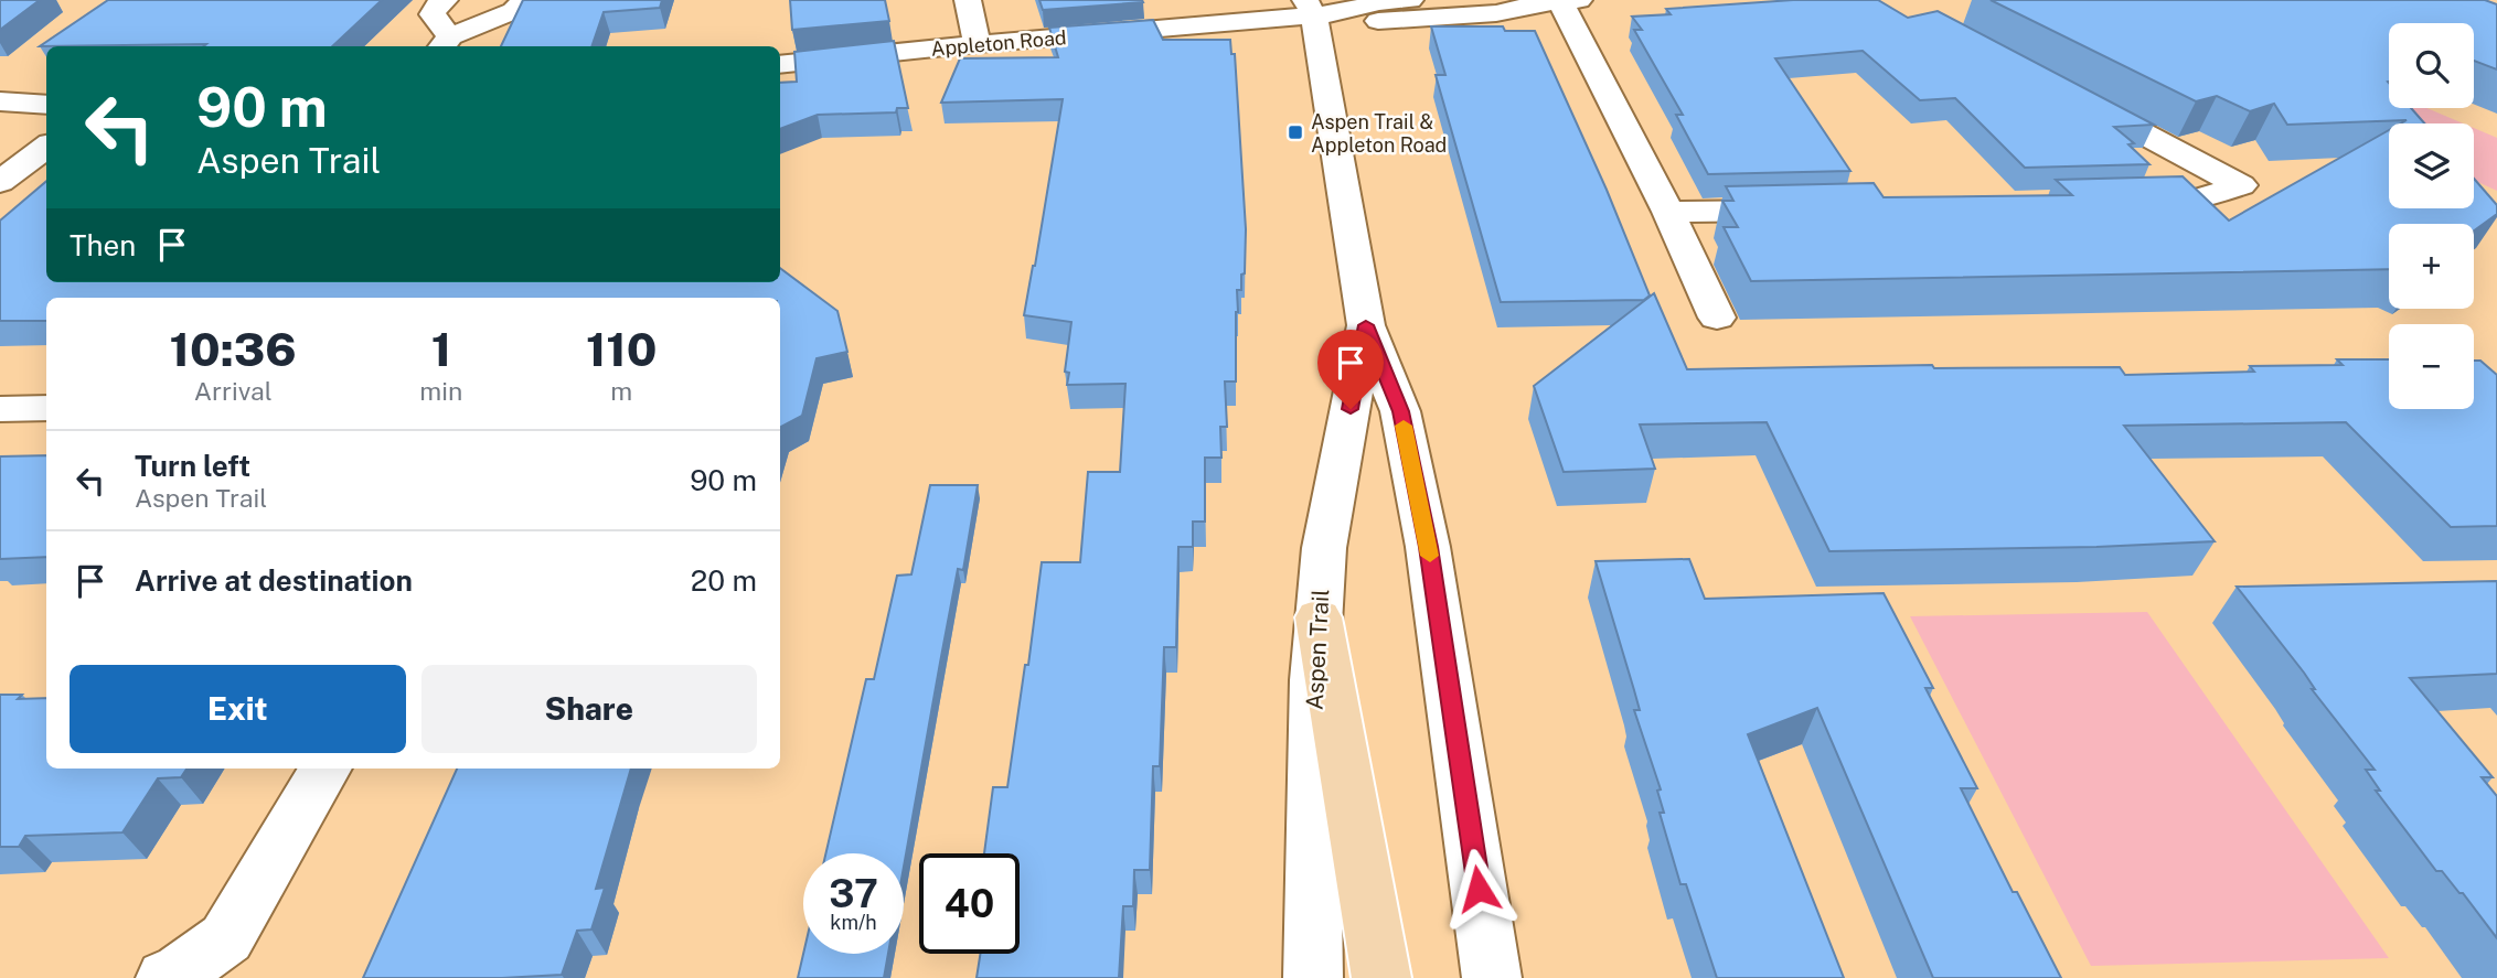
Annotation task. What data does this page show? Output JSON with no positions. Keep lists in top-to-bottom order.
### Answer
{
  "streets": {
    "street": ["Appleton Road", "Aspen Trail"]
  },
  "crossings": [
    ["Appleton Road", "Aspen Trail"]
  ],
  "places": {
    "transit": ["Aspen Trail & Appleton Road"]
  },
  "page": {
    "map_buttons": ["+", "−"],
    "turn": ["90 m", "Aspen Trail"],
    "then": "Then",
    "eta": [
      "10:36",
      "Arrival",
      "1",
      "min",
      "110",
      "m"
    ],
    "list": [
      {
        "name": "Turn left",
        "note": "Aspen Trail",
        "value": "90 m"
      },
      {
        "name": "Arrive at destination",
        "value": "20 m"
      }
    ],
    "buttons": ["Exit", "Share"],
    "speed": "37 km/h",
    "limit": "40"
  }
}
